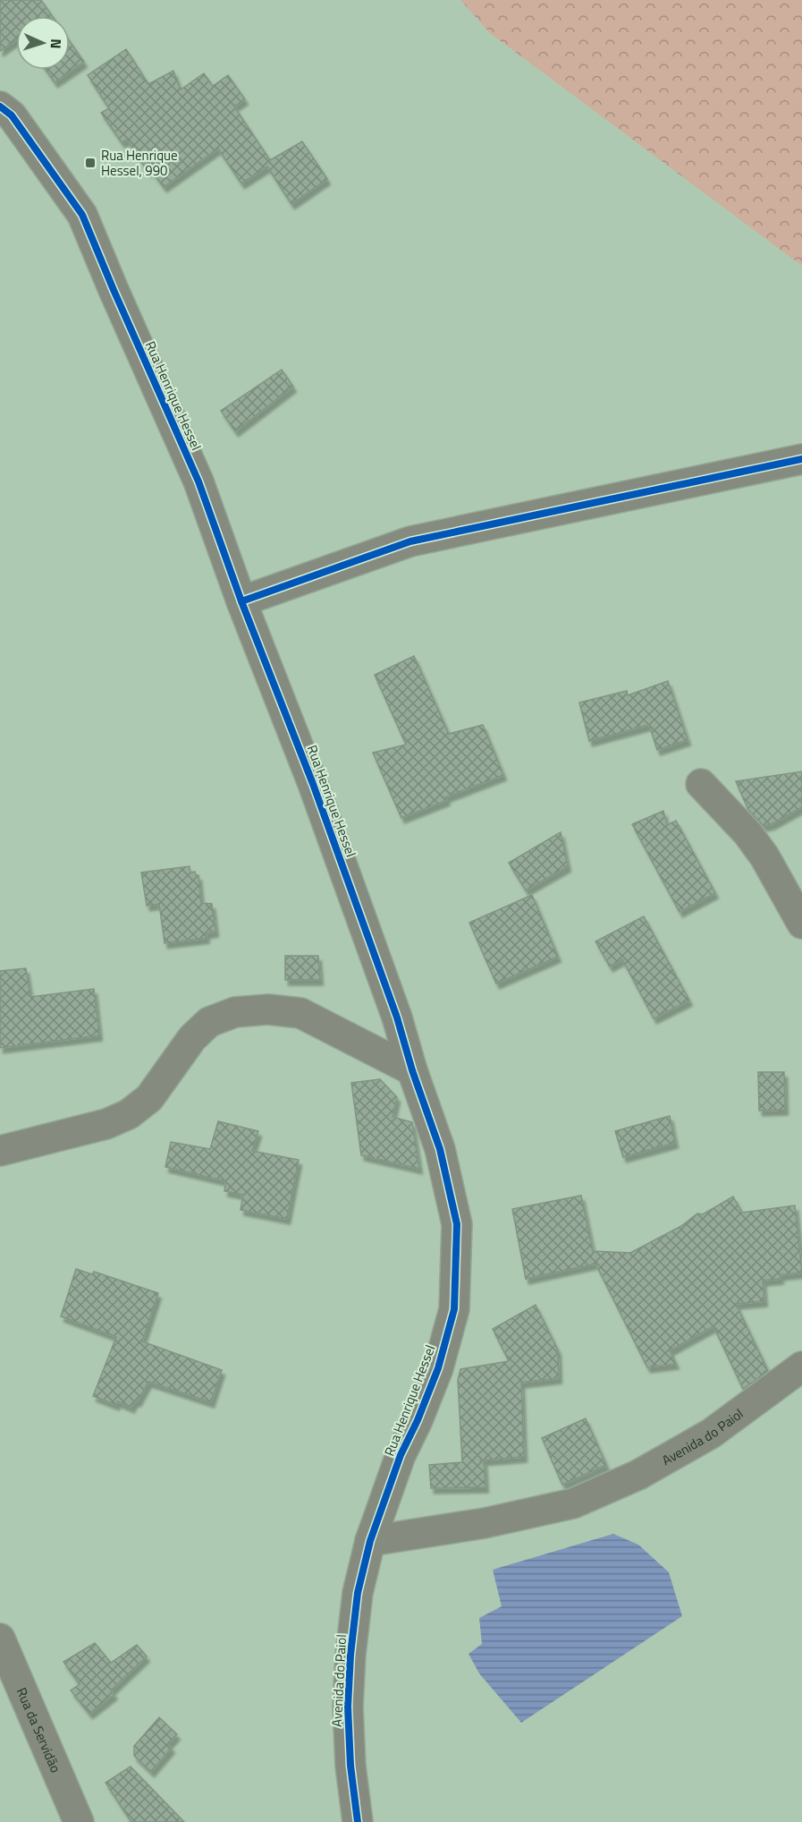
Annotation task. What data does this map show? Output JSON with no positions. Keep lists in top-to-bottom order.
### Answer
{
  "streets": {
    "street": ["Rua Henrique Hessel", "Avenida do Paiol", "Rua da Servidão"]
  },
  "crossings": [
    ["Rua Henrique Hessel", "Avenida do Paiol"]
  ],
  "places": {
    "transit": ["Rua Henrique Hessel, 990"]
  },
  "north": "right"
}
